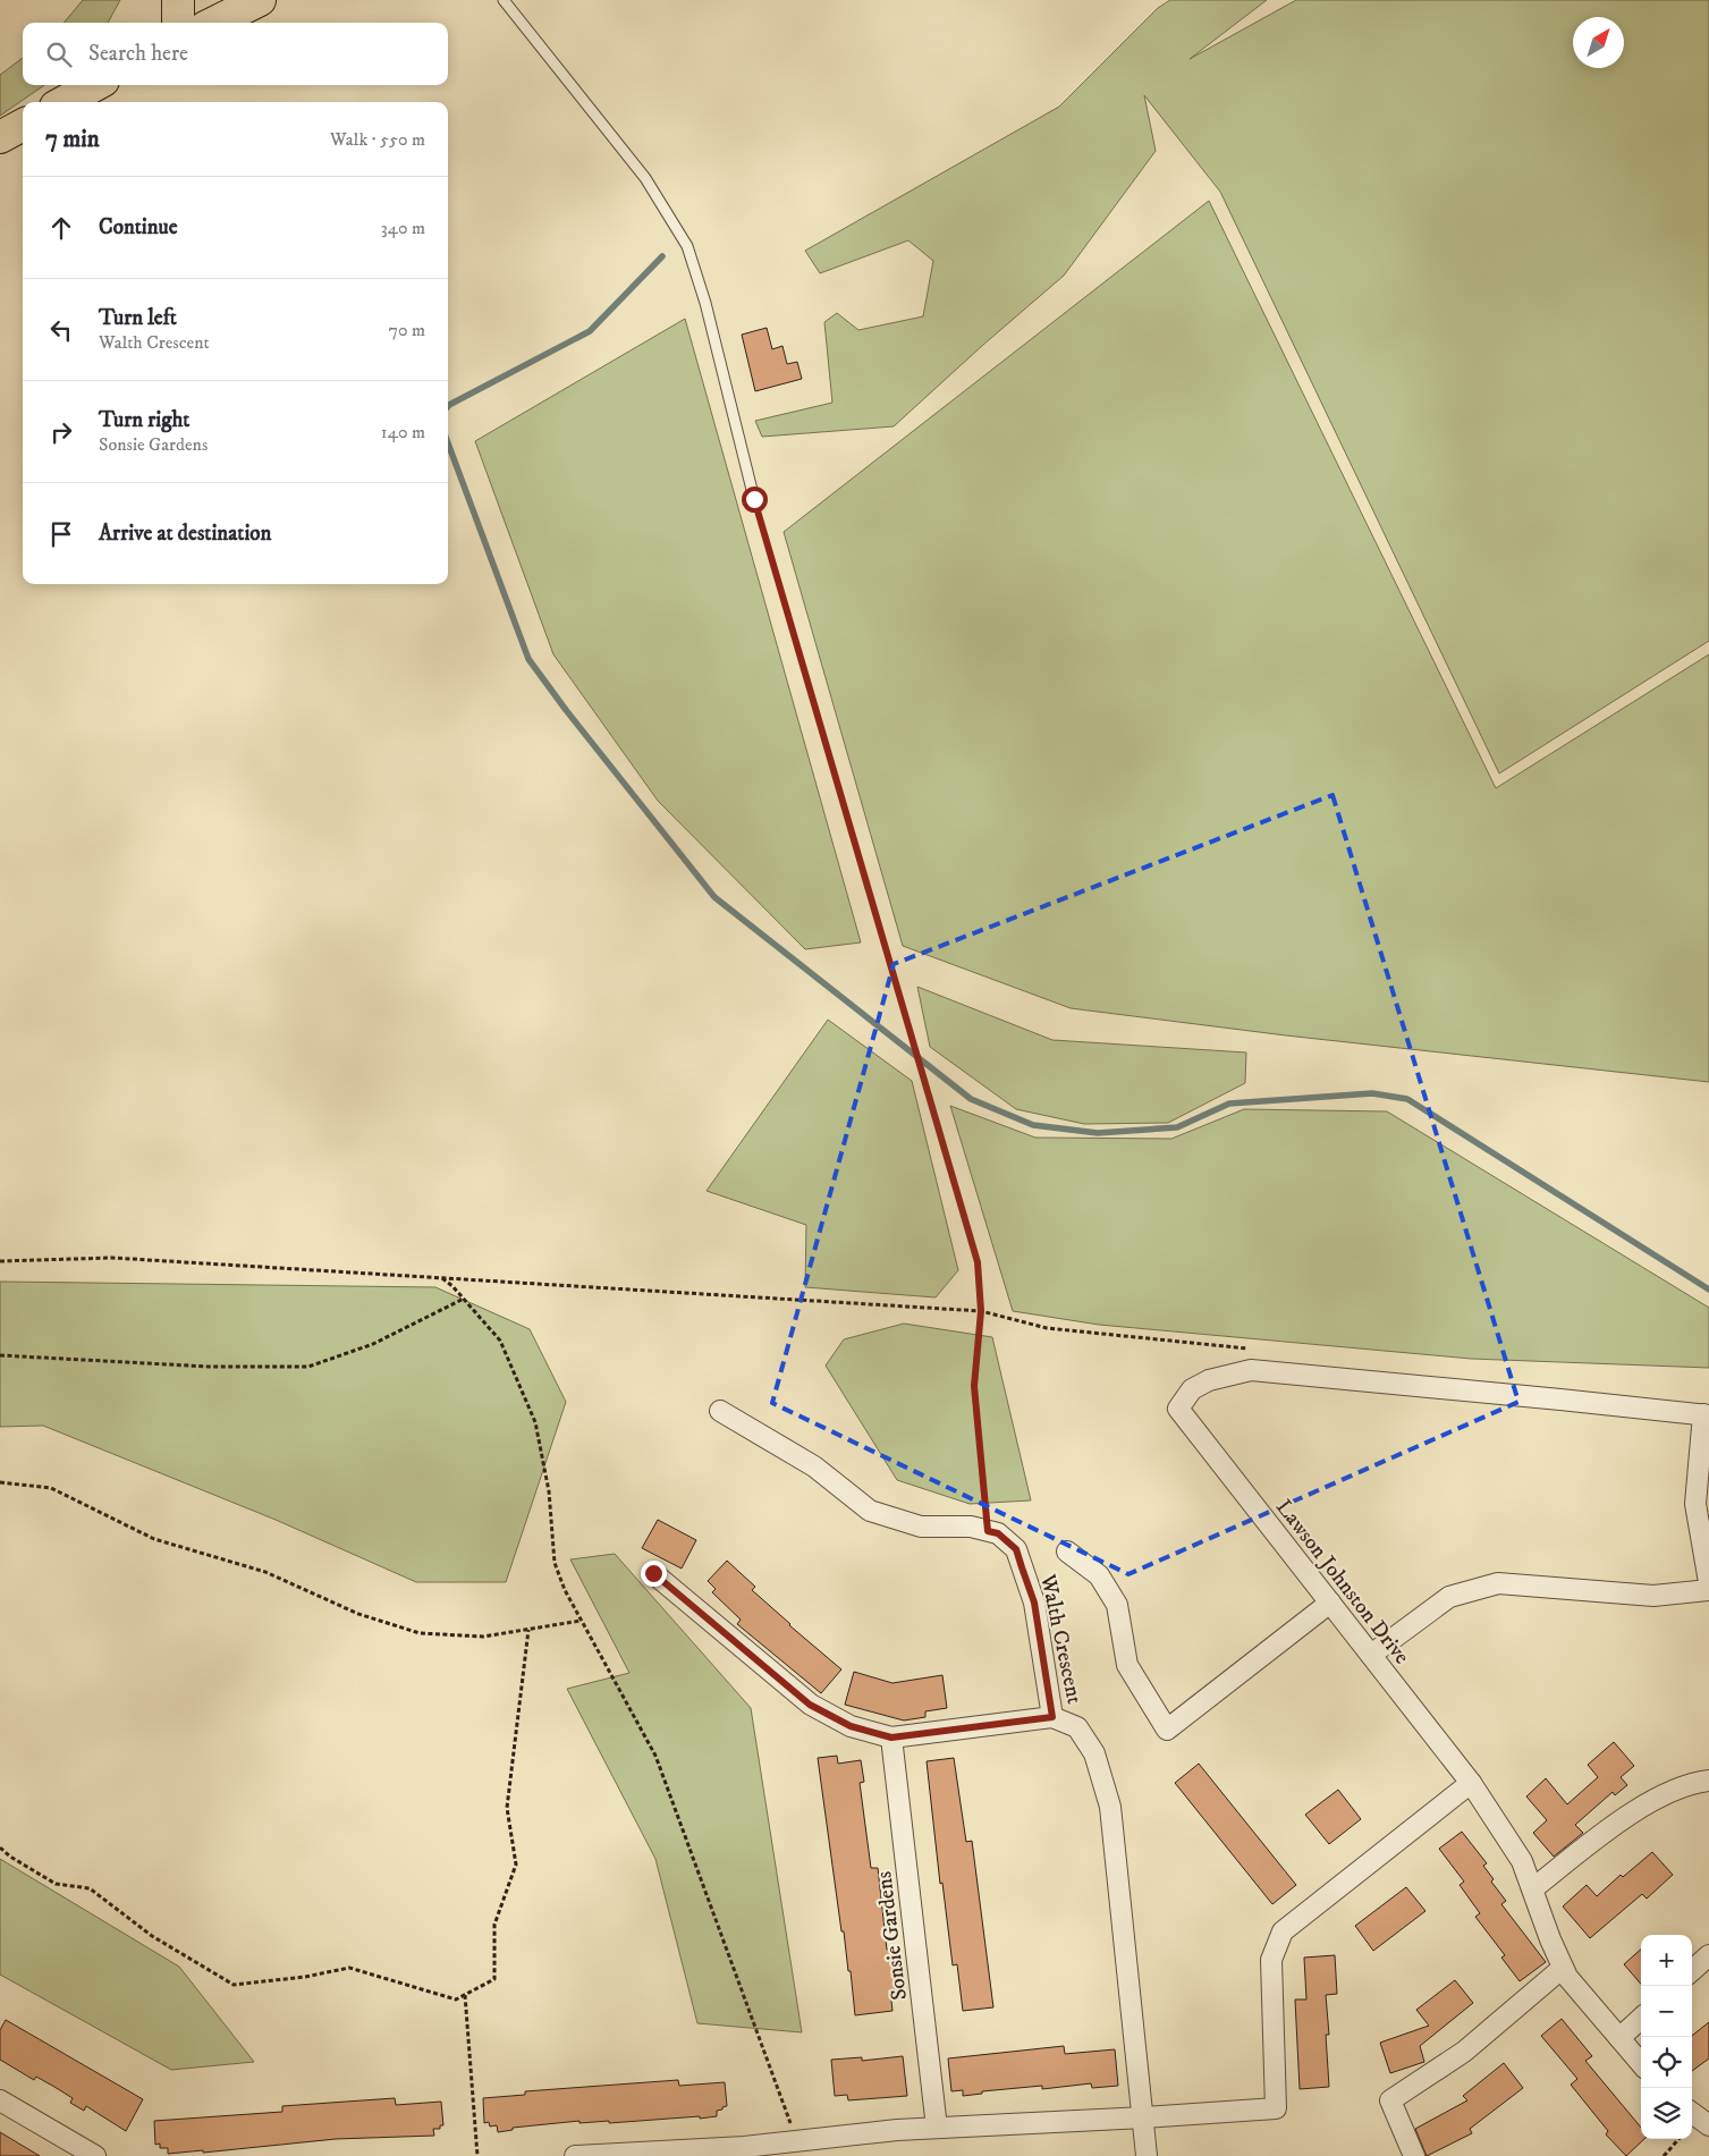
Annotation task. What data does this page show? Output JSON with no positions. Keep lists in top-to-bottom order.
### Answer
{
  "streets": {
    "street": ["Lawson Johnston Drive", "Walth Crescent", "Sonsie Gardens"]
  },
  "north": "top right",
  "page": {
    "search": "Search here",
    "heading": ["7 min", "Walk · 550 m"],
    "list": [
      ["Continue", "340 m"],
      ["Turn left", "Walth Crescent", "70 m"],
      ["Turn right", "Sonsie Gardens", "140 m"],
      "Arrive at destination"
    ],
    "map_buttons": ["+", "−"]
  }
}
